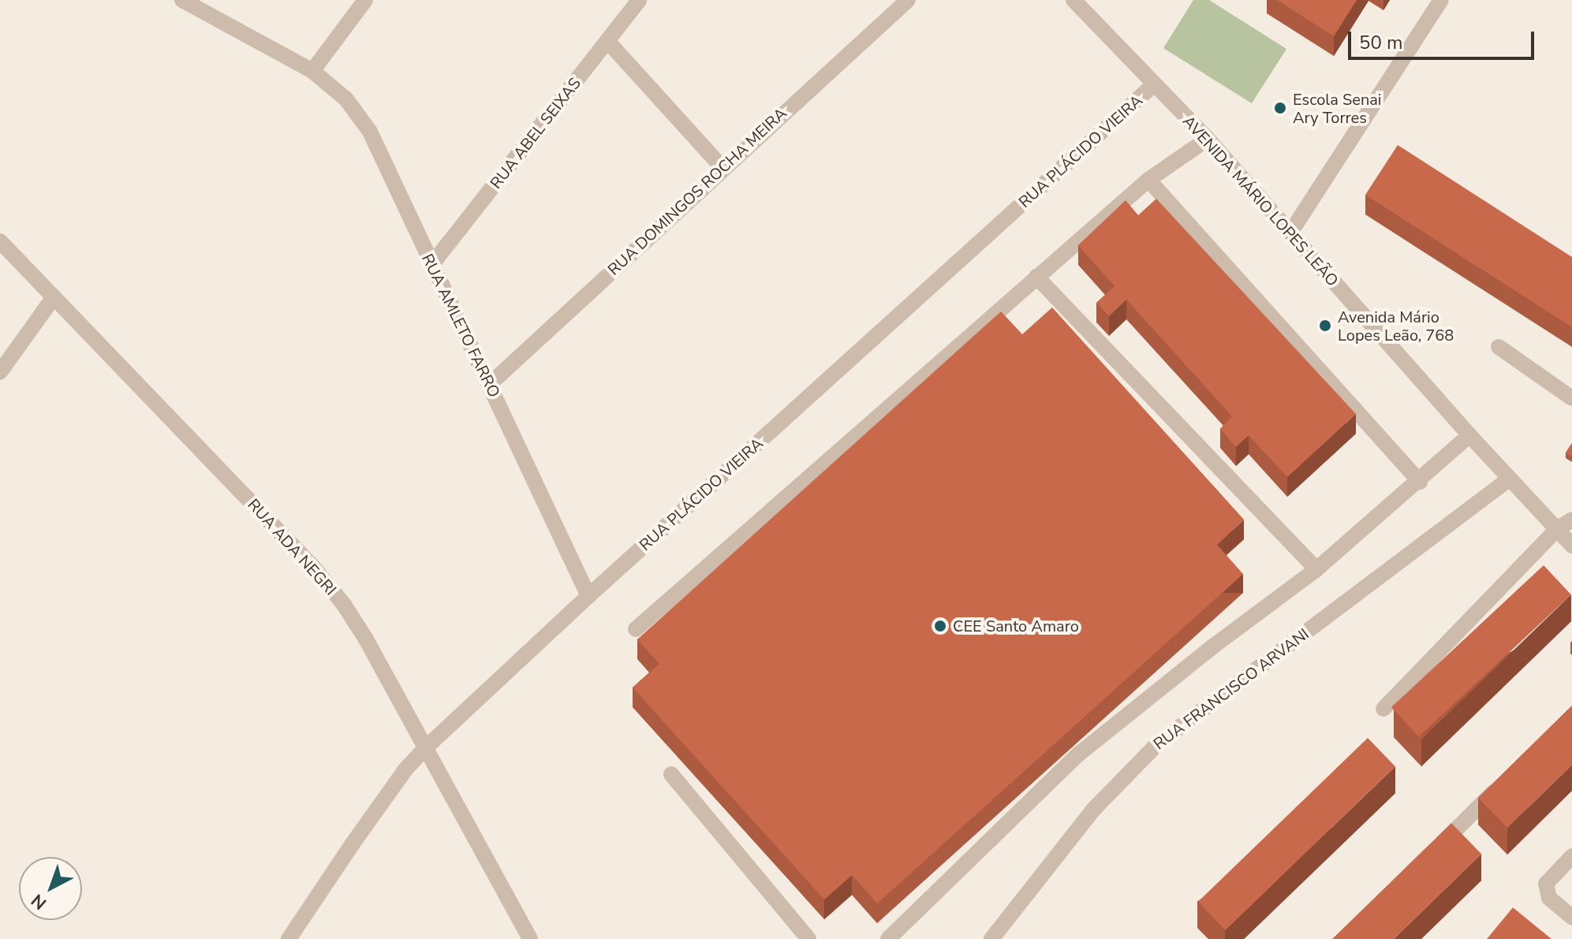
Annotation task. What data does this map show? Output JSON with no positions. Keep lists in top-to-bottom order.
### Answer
{
  "streets": {
    "street": [
      "RUA ABEL SEIXAS",
      "RUA PLÁCIDO VIEIRA",
      "RUA DOMINGOS ROCHA MEIRA",
      "AVENIDA MÁRIO LOPES LEÃO",
      "RUA AMLETO FARRO",
      "RUA ADA NEGRI",
      "RUA FRANCISCO ARVANI"
    ]
  },
  "crossings": [
    ["RUA ABEL SEIXAS", "RUA AMLETO FARRO"],
    ["RUA PLÁCIDO VIEIRA", "AVENIDA MÁRIO LOPES LEÃO"],
    ["RUA PLÁCIDO VIEIRA", "RUA AMLETO FARRO"],
    ["RUA PLÁCIDO VIEIRA", "RUA ADA NEGRI"],
    ["RUA DOMINGOS ROCHA MEIRA", "RUA AMLETO FARRO"],
    ["AVENIDA MÁRIO LOPES LEÃO", "RUA FRANCISCO ARVANI"]
  ],
  "places": ["Escola Senai Ary Torres", "Avenida Mário Lopes Leão, 768", "CEE Santo Amaro"],
  "scale_bar": "50 m",
  "north": "bottom left"
}
